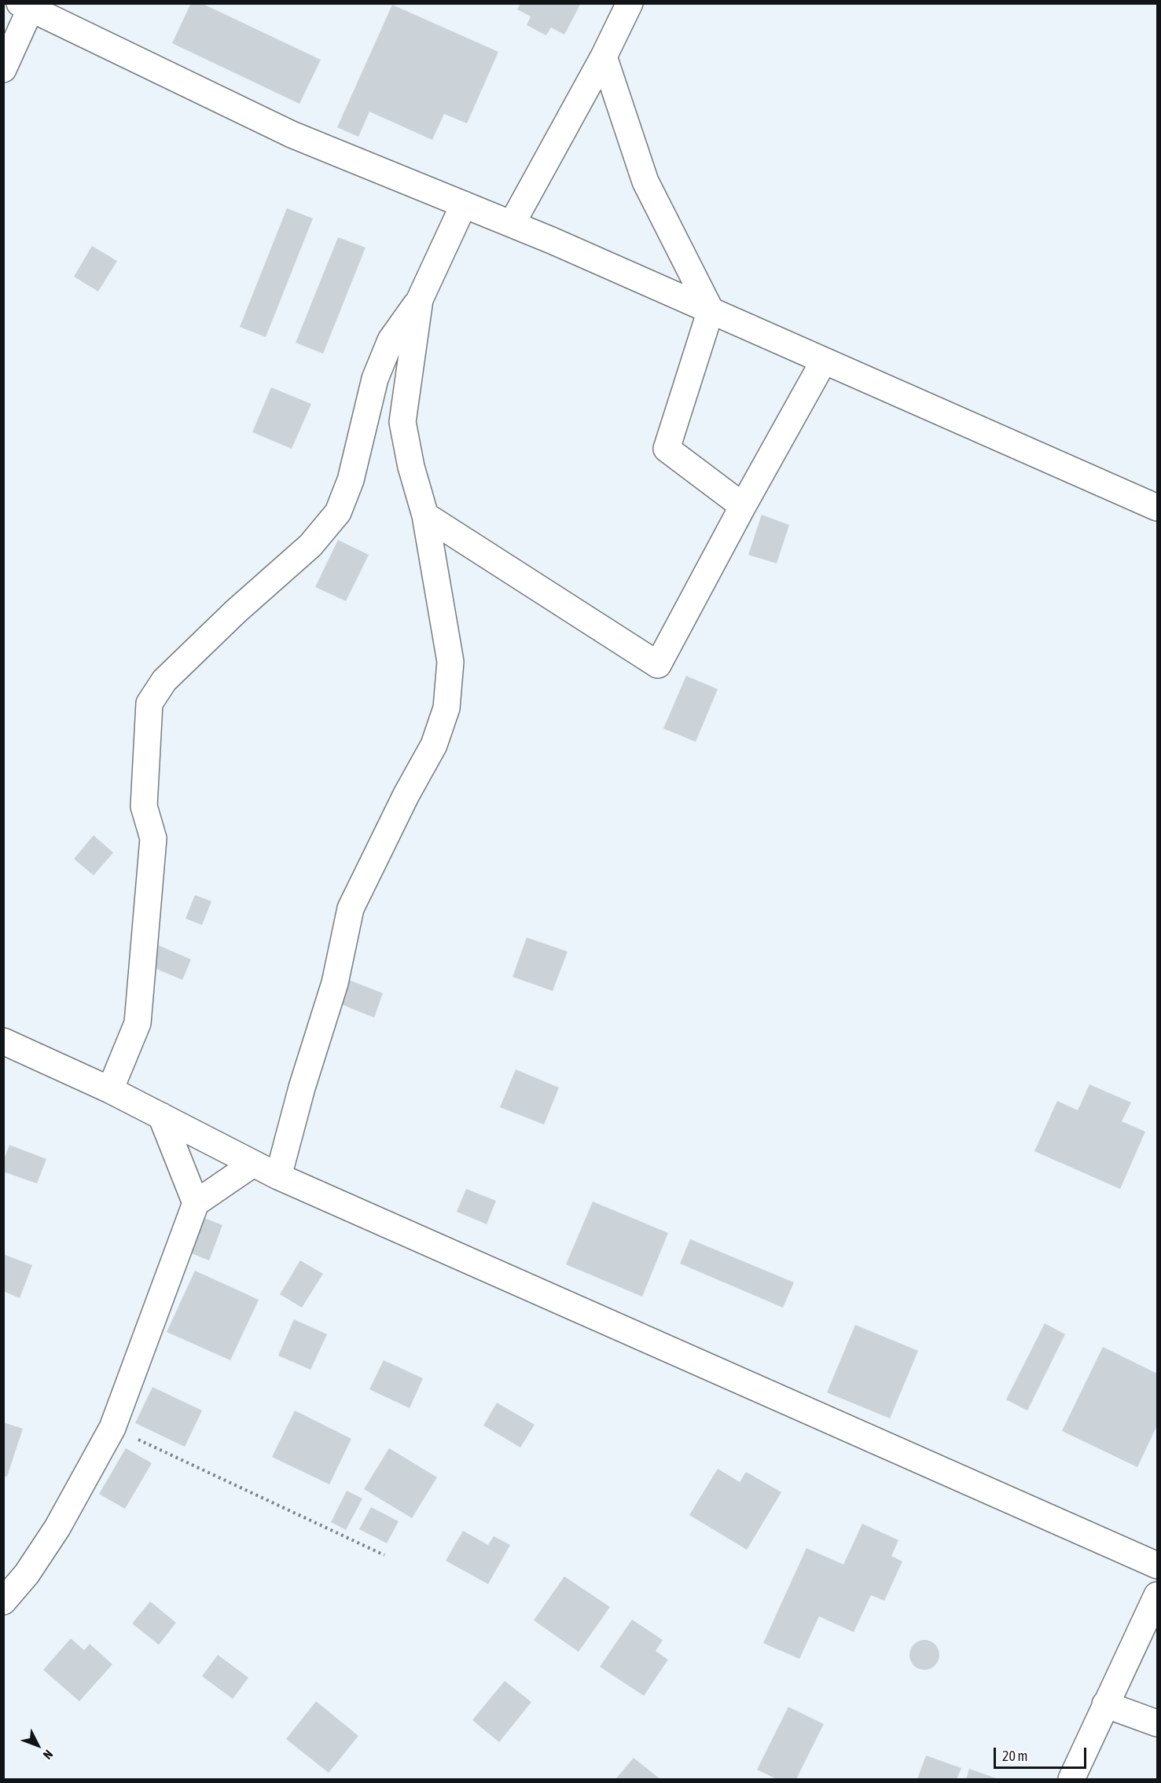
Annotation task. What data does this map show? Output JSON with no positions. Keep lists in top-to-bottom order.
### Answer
{
  "scale_bar": "20 m",
  "north": "bottom right"
}
